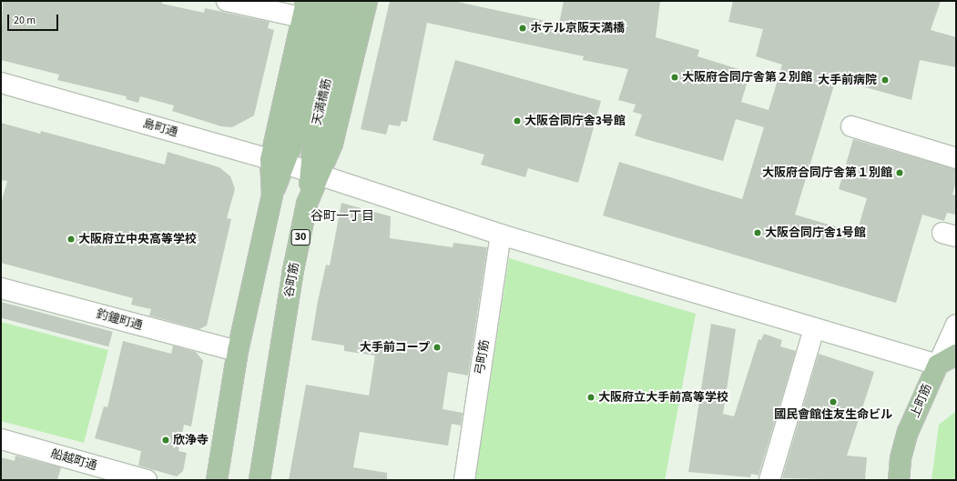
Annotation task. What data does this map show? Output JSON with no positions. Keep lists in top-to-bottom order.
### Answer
{
  "streets": {
    "main road": [
      "天満橋筋",
      "30",
      "谷町筋",
      "上町筋"
    ],
    "street": [
      "島町通",
      "釣鐘町通",
      "弓町筋",
      "船越町通"
    ]
  },
  "crossings": [
    ["天満橋筋", "島町通"],
    ["天満橋筋", "30"],
    ["天満橋筋", "谷町筋"],
    ["天満橋筋", "釣鐘町通"],
    ["島町通", "30"],
    ["島町通", "谷町筋"],
    ["島町通", "弓町筋"],
    ["島町通", "上町筋"],
    ["30", "釣鐘町通"]
  ],
  "districts": ["谷町一丁目"],
  "places": [
    "ホテル京阪天満橋",
    "大阪府合同庁舎第２別館",
    "大手前病院",
    "大阪合同庁舎3号館",
    "大阪府合同庁舎第１別館",
    "大阪合同庁舎1号館",
    "大阪府立中央高等学校",
    "大手前コープ",
    "大阪府立大手前高等学校",
    "國民會館住友生命ビル",
    "欣浄寺"
  ],
  "scale_bar": "20 m"
}
